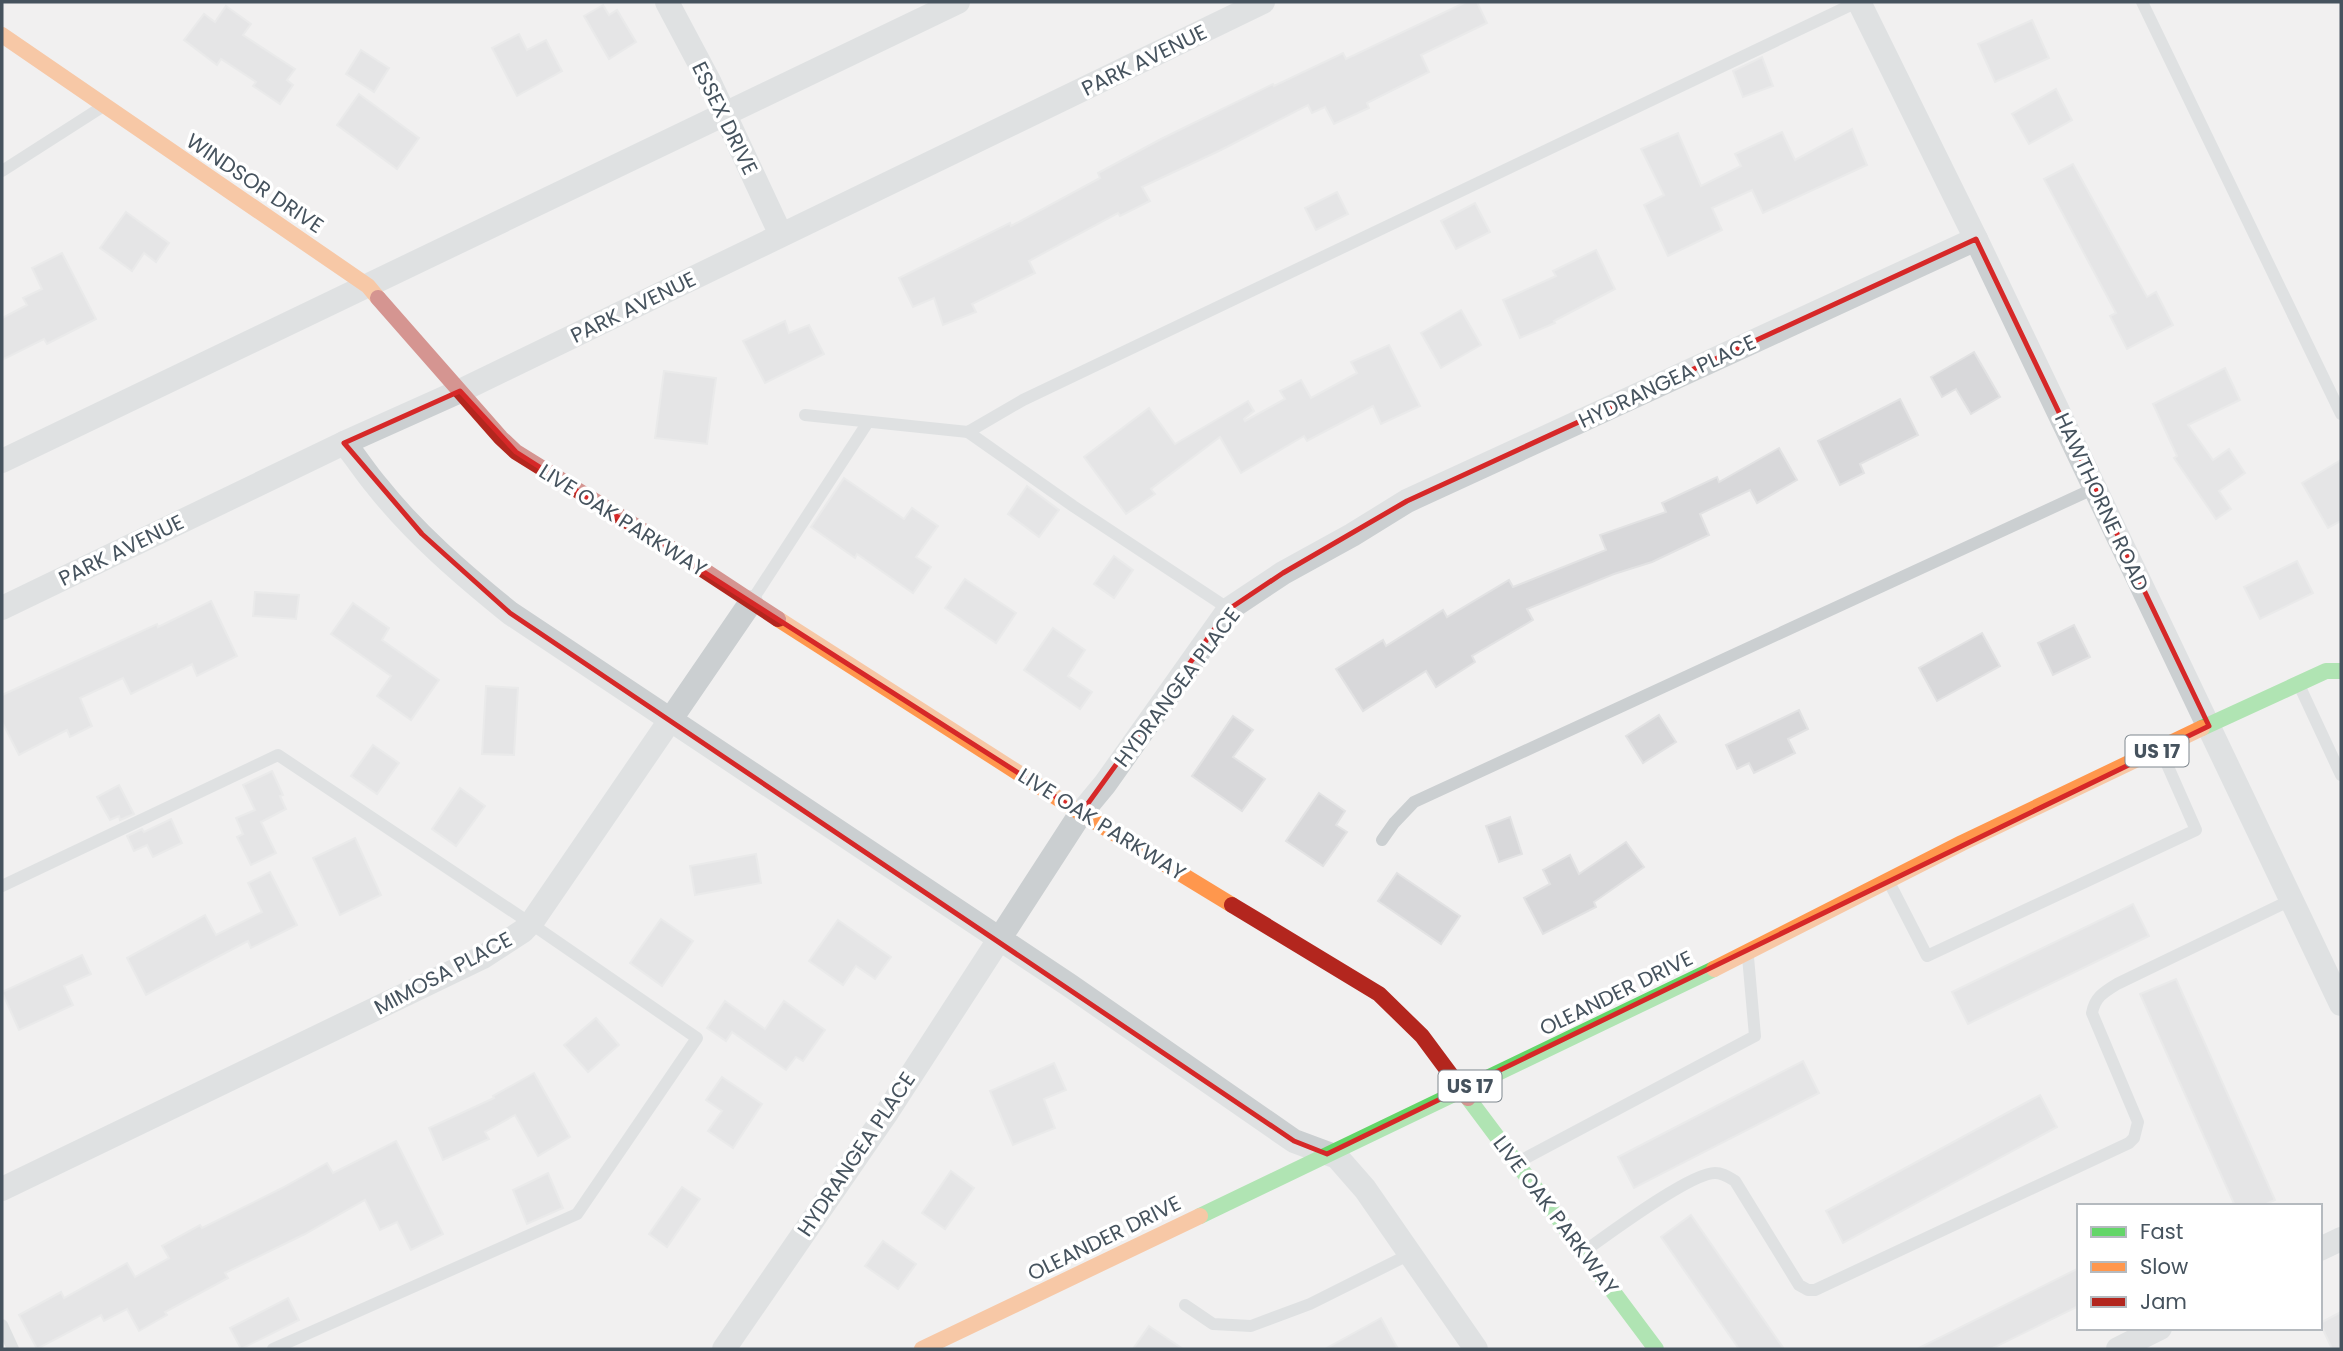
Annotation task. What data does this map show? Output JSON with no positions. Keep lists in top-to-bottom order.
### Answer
{
  "streets": {
    "street": [
      "PARK AVENUE",
      "ESSEX DRIVE",
      "WINDSOR DRIVE",
      "HYDRANGEA PLACE",
      "HAWTHORNE ROAD",
      "LIVE OAK PARKWAY",
      "US 17",
      "MIMOSA PLACE",
      "OLEANDER DRIVE"
    ]
  },
  "crossings": [
    ["PARK AVENUE", "ESSEX DRIVE"],
    ["PARK AVENUE", "WINDSOR DRIVE"],
    ["PARK AVENUE", "LIVE OAK PARKWAY"],
    ["WINDSOR DRIVE", "LIVE OAK PARKWAY"],
    ["HYDRANGEA PLACE", "HAWTHORNE ROAD"],
    ["HYDRANGEA PLACE", "LIVE OAK PARKWAY"],
    ["HAWTHORNE ROAD", "OLEANDER DRIVE"],
    ["LIVE OAK PARKWAY", "MIMOSA PLACE"],
    ["LIVE OAK PARKWAY", "OLEANDER DRIVE"]
  ],
  "legend": ["Fast", "Slow", "Jam"]
}
